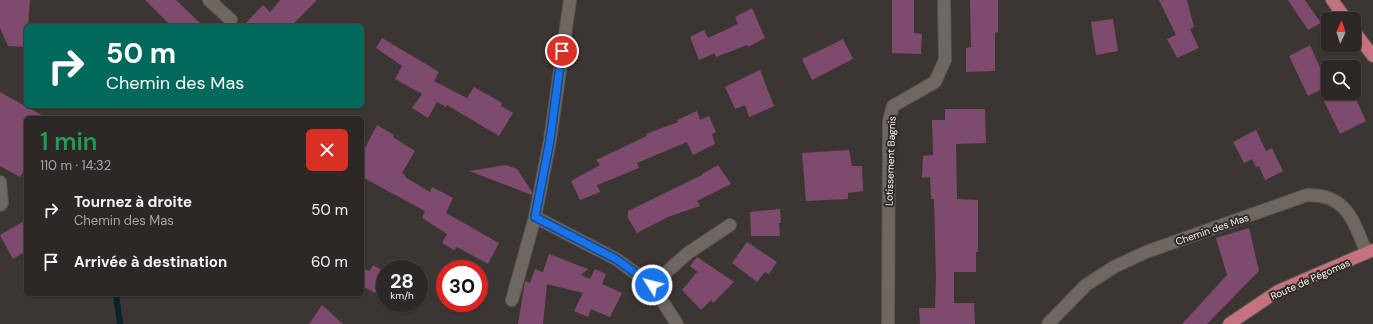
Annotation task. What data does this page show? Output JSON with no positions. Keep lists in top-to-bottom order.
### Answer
{
  "streets": {
    "main road": ["Route de Pégomas"],
    "street": ["Lotissement Bagnis", "Chemin des Mas"]
  },
  "crossings": [
    ["Chemin des Mas", "Route de Pégomas"]
  ],
  "north": "top",
  "page": {
    "turn": ["50 m", "Chemin des Mas"],
    "heading": ["1 min", "110 m · 14:32"],
    "list": [
      {
        "name": "Tournez à droite",
        "note": "Chemin des Mas",
        "value": "50 m"
      },
      {
        "name": "Arrivée à destination",
        "value": "60 m"
      }
    ],
    "speed": "28 km/h",
    "limit": "30"
  }
}
